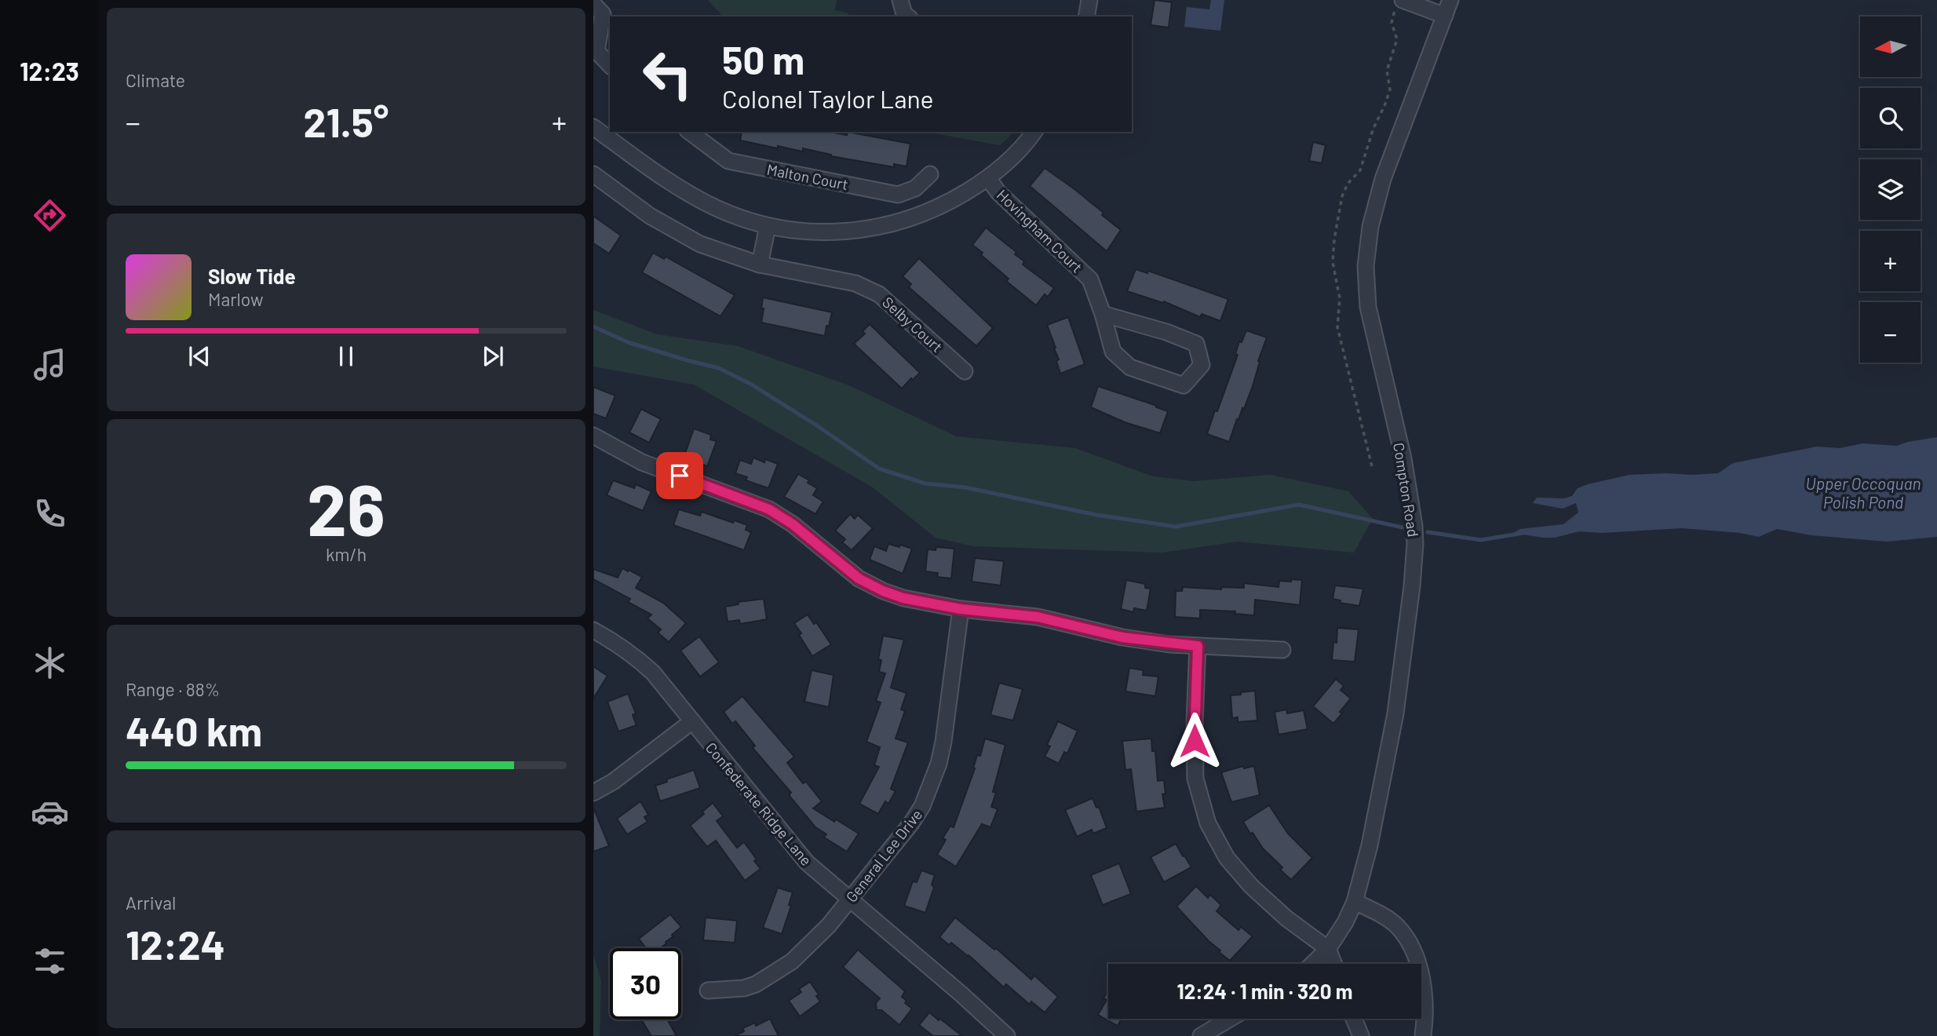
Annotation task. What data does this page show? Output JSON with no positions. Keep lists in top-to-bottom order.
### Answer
{
  "streets": {
    "street": [
      "Malton Court",
      "Hovingham Court",
      "Selby Court",
      "Compton Road",
      "Confederate Ridge Lane",
      "General Lee Drive"
    ]
  },
  "crossings": [
    ["Confederate Ridge Lane", "General Lee Drive"]
  ],
  "water": ["Upper Occoquan Polish Pond"],
  "north": "left",
  "page": {
    "tabs": "12:23",
    "tile": [
      "Climate",
      ["26", "km/h"],
      ["Range · 88%", "440 km"],
      ["Arrival", "12:24"]
    ],
    "map_buttons": ["+", "−"],
    "turn": ["50 m", "Colonel Taylor Lane"],
    "heat": ["−", "21.5°", "+"],
    "song": ["Slow Tide", "Marlow"],
    "limit": "30",
    "trip": "12:24 · 1 min · 320 m"
  }
}
